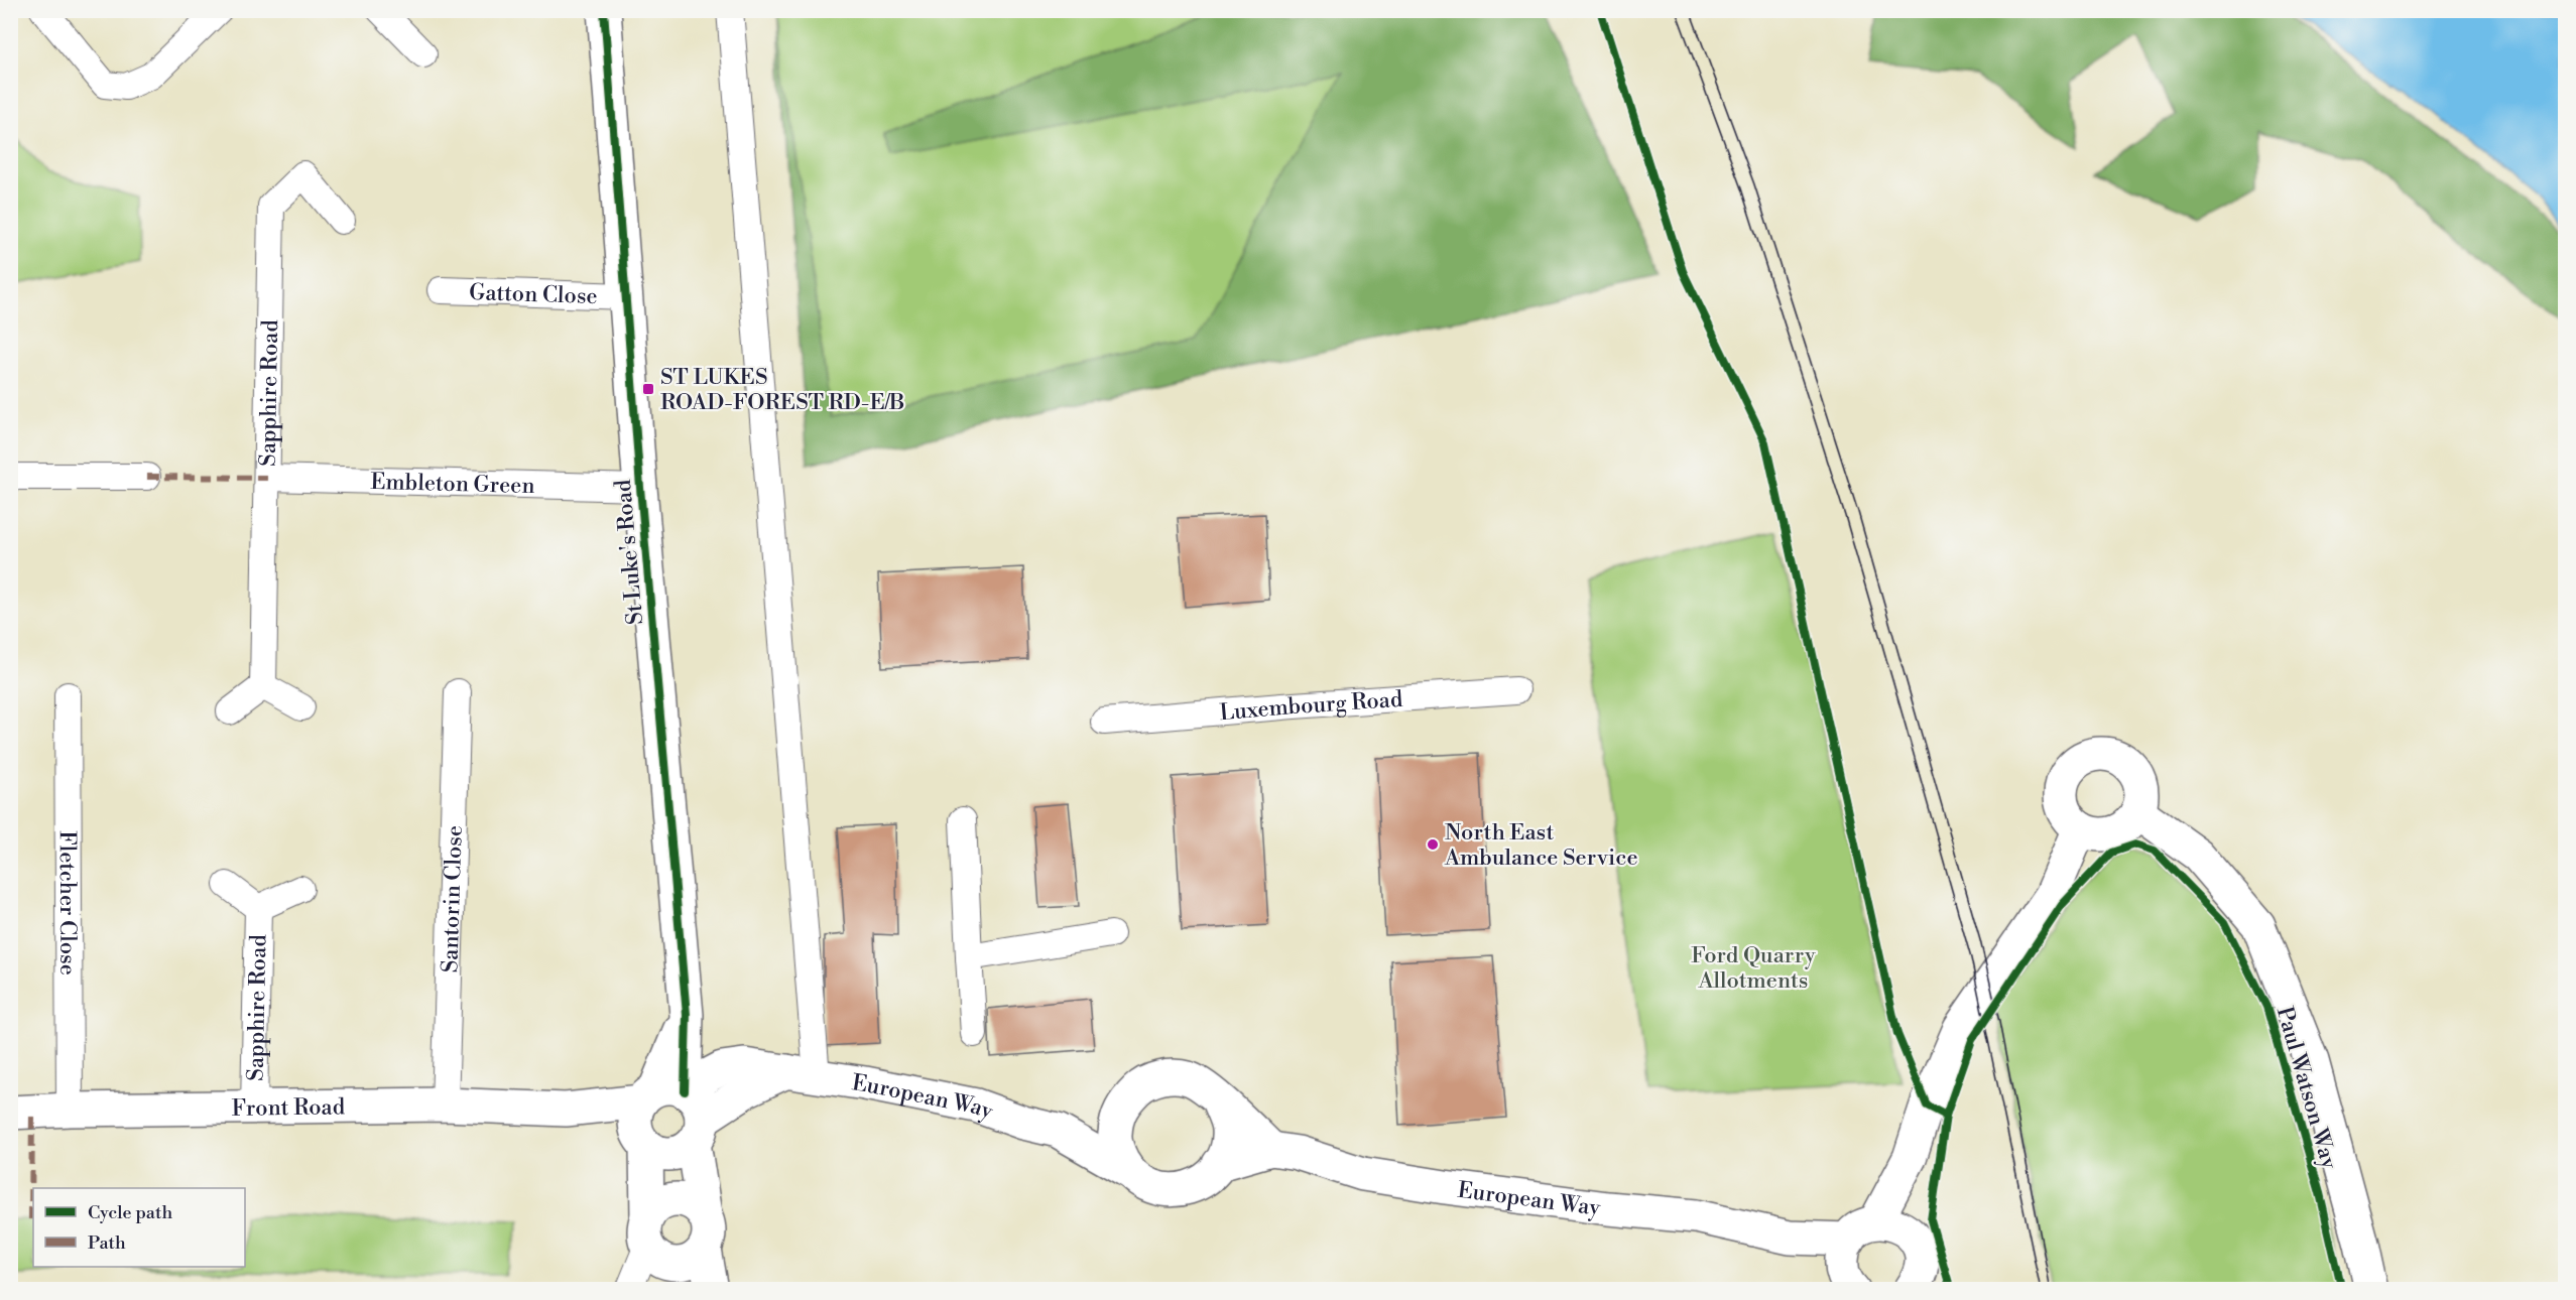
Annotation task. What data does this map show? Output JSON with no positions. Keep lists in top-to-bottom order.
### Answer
{
  "streets": {
    "main road": [
      "St Luke's Road",
      "Paul Watson Way",
      "European Way",
      "Front Road"
    ],
    "street": [
      "Gatton Close",
      "Sapphire Road",
      "Embleton Green",
      "Luxembourg Road",
      "Santorin Close",
      "Fletcher Close"
    ]
  },
  "crossings": [
    ["Gatton Close", "St Luke's Road"],
    ["Sapphire Road", "Embleton Green"],
    ["Sapphire Road", "Front Road"],
    ["Embleton Green", "St Luke's Road"],
    ["St Luke's Road", "European Way"],
    ["Santorin Close", "Front Road"],
    ["Fletcher Close", "Front Road"]
  ],
  "parks": ["Ford Quarry Allotments"],
  "places": {
    "transit": ["ST LUKES ROAD-FOREST RD-E/B"],
    "other": ["North East Ambulance Service"]
  },
  "legend": ["Cycle path", "Path"]
}
